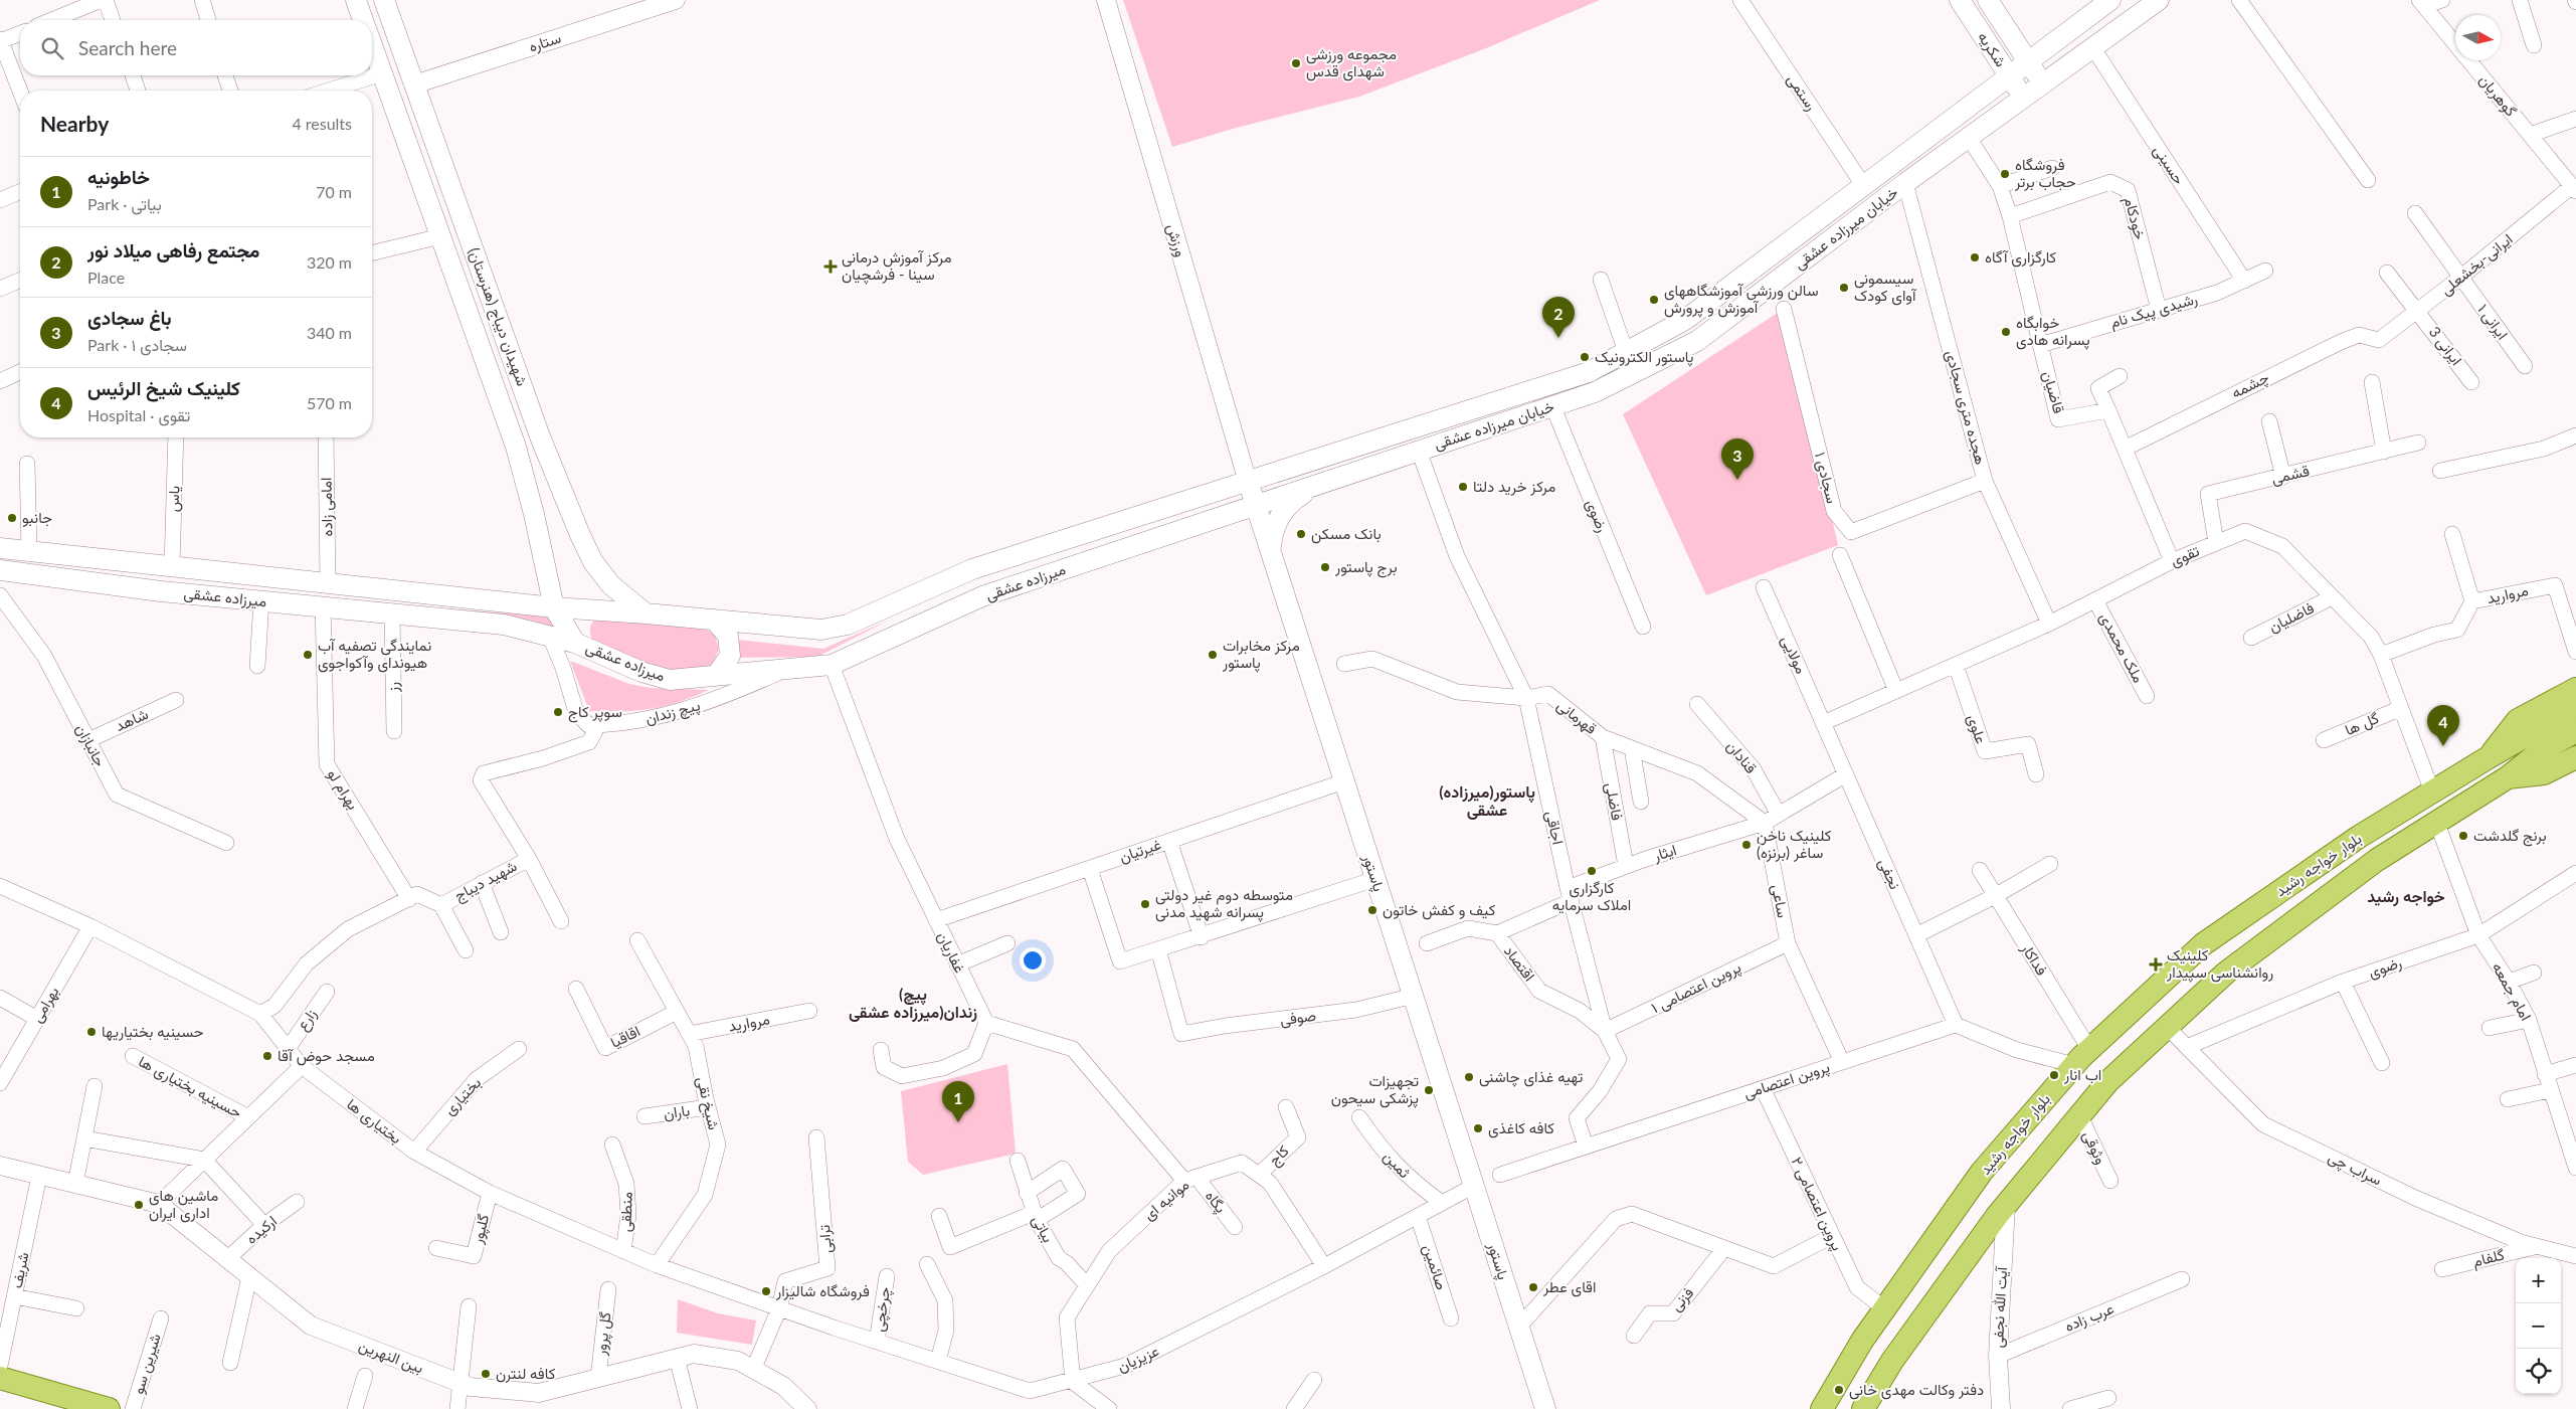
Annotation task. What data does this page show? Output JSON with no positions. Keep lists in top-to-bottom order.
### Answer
{
  "streets": {
    "main road": [
      "شکریه",
      "خیابان میرزاده عشقی",
      "شهیدان دیباج (هنرستان)",
      "میرزاده عشقی",
      "بلوار خواجه رشید",
      "پاستور"
    ],
    "street": [
      "ستاره",
      "رستمی",
      "گوهریان",
      "حسینی",
      "خودکام",
      "ورزش",
      "ایرانی-بخشعلی",
      "رشیدی پیک نام",
      "ایرانی ۱",
      "ایرانی 3",
      "چشمه",
      "قاضیان",
      "هجده متری سجادی",
      "قشمی",
      "سجادی ۱",
      "یاس",
      "امامی زاده",
      "رضوی",
      "تقوی",
      "مروارید",
      "فاضلیان",
      "ملک محمدی",
      "مولایی",
      "رز",
      "پیچ زندان",
      "قهرمانی",
      "شاهد",
      "گل ها",
      "علوی",
      "جانبازان",
      "قنادان",
      "بهرام لو",
      "فاضلی",
      "اجاقی",
      "غیرتیان",
      "ایثار",
      "نجفی",
      "شهید دیباج",
      "ساعی",
      "غفاریان",
      "فداکار",
      "اقتصاد",
      "پروین اعتصامی ۱",
      "امام جمعه",
      "بهرامی",
      "صوفی",
      "زارع",
      "اقاقیا",
      "پروین اعتصامی",
      "حسینیه بختیاری ها",
      "بختیاری",
      "شیخ نقی",
      "باران",
      "بختیاری ها",
      "وثوقی",
      "کاج",
      "ثمین",
      "سراب چی",
      "موانیه ای",
      "پگاه",
      "پروین اعتصامی ۲",
      "منطقی",
      "گلپور",
      "بیاتی",
      "ارکیده",
      "ترابی",
      "گلفام",
      "صائمین",
      "شریف",
      "فزنی",
      "آیت الله نجفی",
      "چرخچی",
      "عرب زاده",
      "گل پرور",
      "بین النهرین",
      "عزیزیان",
      "شیرین سو"
    ]
  },
  "crossings": [
    ["ستاره", "شهیدان دیباج (هنرستان)"],
    ["شکریه", "خیابان میرزاده عشقی"],
    ["رستمی", "خیابان میرزاده عشقی"],
    ["گوهریان", "ایرانی-بخشعلی"],
    ["حسینی", "خیابان میرزاده عشقی"],
    ["حسینی", "رشیدی پیک نام"],
    ["خودکام", "رشیدی پیک نام"],
    ["خودکام", "قاضیان"],
    ["خیابان میرزاده عشقی", "ورزش"],
    ["خیابان میرزاده عشقی", "قاضیان"],
    ["خیابان میرزاده عشقی", "هجده متری سجادی"],
    ["خیابان میرزاده عشقی", "رضوی"],
    ["خیابان میرزاده عشقی", "میرزاده عشقی"],
    ["خیابان میرزاده عشقی", "اجاقی"],
    ["خیابان میرزاده عشقی", "پاستور"],
    ["ورزش", "میرزاده عشقی"],
    ["ورزش", "پاستور"],
    ["ایرانی-بخشعلی", "ایرانی ۱"],
    ["ایرانی-بخشعلی", "ایرانی 3"],
    ["ایرانی-بخشعلی", "چشمه"],
    ["رشیدی پیک نام", "قاضیان"],
    ["شهیدان دیباج (هنرستان)", "میرزاده عشقی"],
    ["هجده متری سجادی", "سجادی ۱"],
    ["هجده متری سجادی", "تقوی"],
    ["قشمی", "تقوی"],
    ["یاس", "میرزاده عشقی"],
    ["امامی زاده", "میرزاده عشقی"],
    ["رضوی", "امام جمعه"],
    ["رضوی", "سراب چی"],
    ["تقوی", "مروارید"],
    ["تقوی", "فاضلیان"],
    ["تقوی", "ملک محمدی"],
    ["تقوی", "مولایی"],
    ["تقوی", "گل ها"],
    ["تقوی", "علوی"],
    ["تقوی", "بلوار خواجه رشید"],
    ["تقوی", "نجفی"],
    ["میرزاده عشقی", "رز"],
    ["میرزاده عشقی", "پیچ زندان"],
    ["میرزاده عشقی", "بهرام لو"],
    ["میرزاده عشقی", "پاستور"],
    ["میرزاده عشقی", "غفاریان"],
    ["مروارید", "شیخ نقی"],
    ["مولایی", "نجفی"],
    ["پیچ زندان", "شهید دیباج"],
    ["قهرمانی", "فاضلی"],
    ["قهرمانی", "اجاقی"],
    ["قهرمانی", "ایثار"],
    ["قهرمانی", "ساعی"],
    ["شاهد", "جانبازان"],
    ["بهرام لو", "شهید دیباج"],
    ["فاضلی", "ایثار"],
    ["اجاقی", "ایثار"],
    ["اجاقی", "اقتصاد"],
    ["اجاقی", "پروین اعتصامی ۱"],
    ["اجاقی", "پروین اعتصامی"],
    ["غیرتیان", "پاستور"],
    ["غیرتیان", "غفاریان"],
    ["ایثار", "ساعی"],
    ["ایثار", "اقتصاد"],
    ["بلوار خواجه رشید", "فداکار"],
    ["بلوار خواجه رشید", "امام جمعه"],
    ["بلوار خواجه رشید", "وثوقی"],
    ["بلوار خواجه رشید", "سراب چی"],
    ["بلوار خواجه رشید", "پروین اعتصامی ۲"],
    ["بلوار خواجه رشید", "آیت الله نجفی"],
    ["پاستور", "صوفی"],
    ["پاستور", "عزیزیان"],
    ["نجفی", "پروین اعتصامی"],
    ["شهید دیباج", "بختیاری ها"],
    ["ساعی", "پروین اعتصامی ۱"],
    ["ساعی", "پروین اعتصامی"],
    ["اقتصاد", "پروین اعتصامی ۱"],
    ["بهرامی", "بختیاری ها"],
    ["زارع", "بختیاری ها"],
    ["اقاقیا", "شیخ نقی"],
    ["پروین اعتصامی", "پروین اعتصامی ۲"],
    ["بختیاری", "بختیاری ها"],
    ["شیخ نقی", "باران"],
    ["شیخ نقی", "بختیاری ها"],
    ["بختیاری ها", "منطقی"],
    ["بختیاری ها", "گلپور"],
    ["بختیاری ها", "ترابی"],
    ["بختیاری ها", "عزیزیان"],
    ["کاج", "موانیه ای"],
    ["ثمین", "عزیزیان"],
    ["سراب چی", "گلفام"],
    ["موانیه ای", "پگاه"],
    ["موانیه ای", "بیاتی"],
    ["موانیه ای", "عزیزیان"],
    ["ارکیده", "بین النهرین"],
    ["ترابی", "عزیزیان"],
    ["صائمین", "عزیزیان"],
    ["شریف", "بین النهرین"],
    ["آیت الله نجفی", "عرب زاده"],
    ["چرخچی", "عزیزیان"],
    ["گل پرور", "بین النهرین"]
  ],
  "districts": ["(پاستور(میرزاده عشقی", "خواجه رشید", "(پیچ زندان(میرزاده عشقی"],
  "places": {
    "other": [
      "مجموعه ورزشی شهدای قدس",
      "فروشگاه حجاب برتر",
      "کارگزاری آگاه",
      "سیسمونی آوای کودک",
      "سالن ورزشی آموزشگاههای آموزش و پرورش",
      "خوابگاه پسرانه هادی",
      "پاستور الکترونیک",
      "مرکز خرید دلتا",
      "جانبو",
      "بانک مسکن",
      "برج پاستور",
      "نمایندگی تصفیه آب هیوندای وآکواجوی",
      "مرکز مخابرات پاستور",
      "سوپر کاج",
      "برنج گلدشت",
      "کلینیک ناخن ساغر (برنزه)",
      "کارگزاری املاک سرمایه",
      "متوسطه دوم غیر دولتی پسرانه شهید مدنی",
      "کیف و کفش خاتون",
      "حسینیه بختیاریها",
      "مسجد حوض آقا",
      "اب انار",
      "تهیه غذای چاشنی",
      "تجهیزات پزشکی سیحون",
      "کافه کاغذی",
      "ماشین های اداری ایران",
      "اقای عطر",
      "فروشگاه شالیزار",
      "کافه لنترن",
      "دفتر وکالت مهدی خانی"
    ],
    "health": ["مرکز آموزش درمانی سینا - فرشچیان", "کلینیک روانشناسی سپیدار"]
  },
  "north": "right",
  "page": {
    "search": "Search here",
    "heading": ["Nearby", "4 results"],
    "list": [
      {
        "mark": "1",
        "name": "خاطونیه",
        "note": "Park · بیاتی",
        "value": "70 m"
      },
      {
        "mark": "2",
        "name": "مجتمع رفاهی میلاد نور",
        "note": "Place",
        "value": "320 m"
      },
      {
        "mark": "3",
        "name": "باغ سجادی",
        "note": "Park · سجادی ۱",
        "value": "340 m"
      },
      {
        "mark": "4",
        "name": "کلینیک شیخ الرئیس",
        "note": "Hospital · تقوی",
        "value": "570 m"
      }
    ],
    "pins": [
      "2",
      "3",
      "4",
      "1"
    ],
    "map_buttons": ["+", "−"]
  }
}
